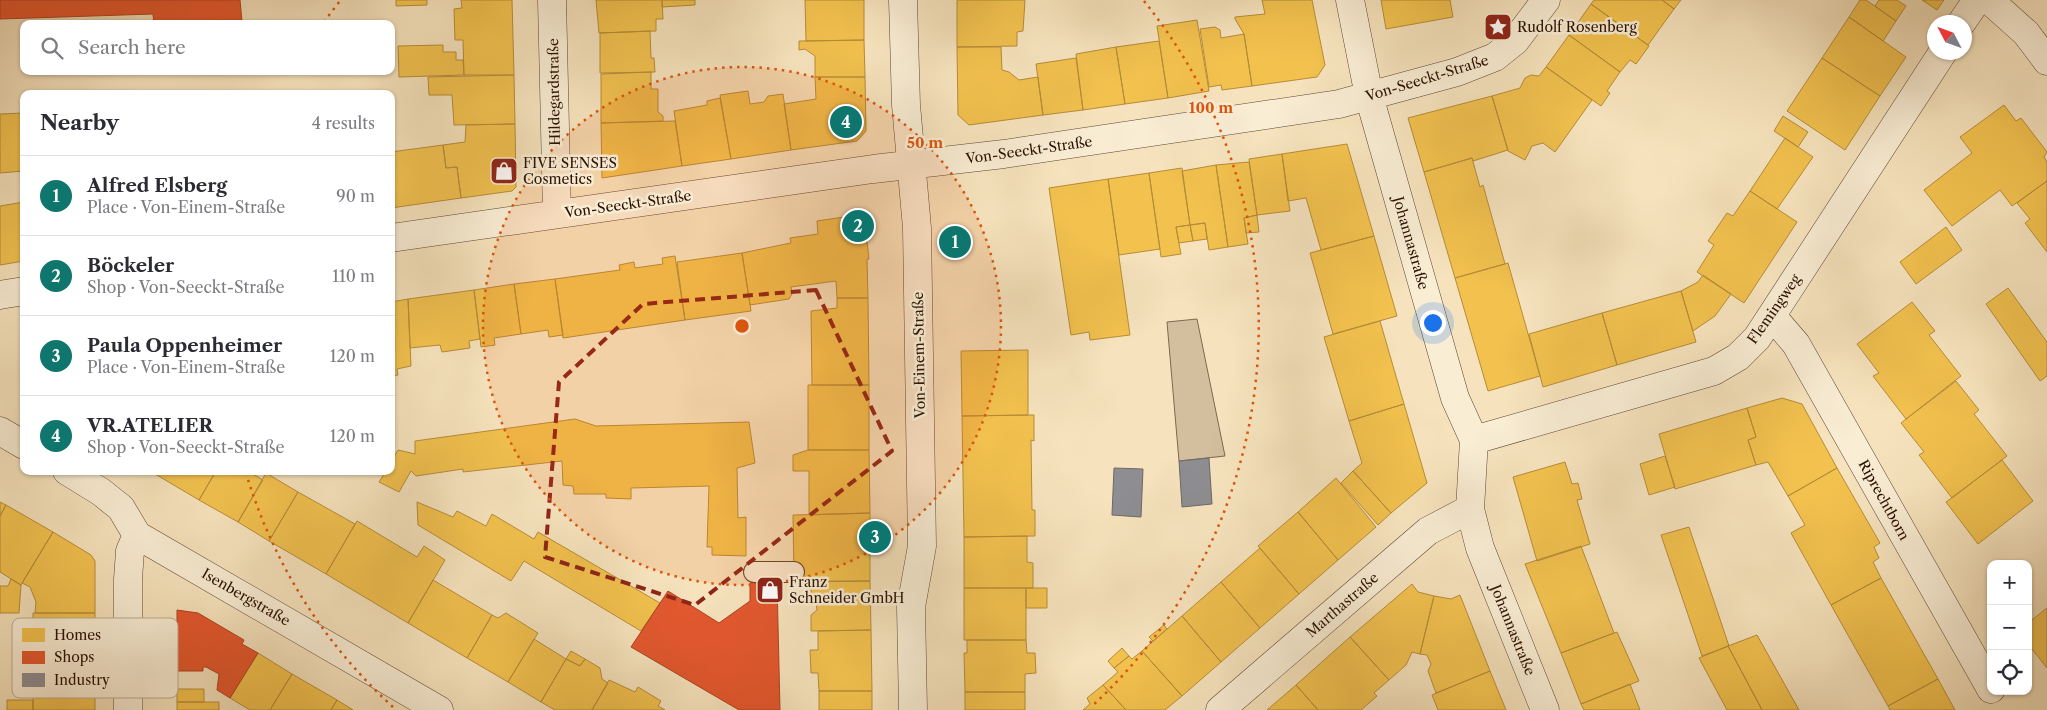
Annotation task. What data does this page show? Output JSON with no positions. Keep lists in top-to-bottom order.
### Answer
{
  "streets": {
    "street": [
      "Von-Seeckt-Straße",
      "Hildegardstraße",
      "Johannastraße",
      "Flemingweg",
      "Von-Einem-Straße",
      "Riprechtborn",
      "Isenbergstraße",
      "Marthastraße"
    ]
  },
  "crossings": [
    ["Von-Seeckt-Straße", "Hildegardstraße"],
    ["Von-Seeckt-Straße", "Johannastraße"],
    ["Von-Seeckt-Straße", "Von-Einem-Straße"],
    ["Johannastraße", "Flemingweg"],
    ["Johannastraße", "Marthastraße"],
    ["Flemingweg", "Riprechtborn"]
  ],
  "places": {
    "place": ["Rudolf Rosenberg"],
    "shop": ["FIVE SENSES Cosmetics", "Franz Schneider GmbH"]
  },
  "legend": ["Homes", "Shops", "Industry"],
  "north": "top left",
  "page": {
    "search": "Search here",
    "heading": ["Nearby", "4 results"],
    "pins": [
      "4",
      "2",
      "1",
      "3"
    ],
    "list": [
      {
        "mark": "1",
        "name": "Alfred Elsberg",
        "note": "Place · Von-Einem-Straße",
        "value": "90 m"
      },
      {
        "mark": "2",
        "name": "Böckeler",
        "note": "Shop · Von-Seeckt-Straße",
        "value": "110 m"
      },
      {
        "mark": "3",
        "name": "Paula Oppenheimer",
        "note": "Place · Von-Einem-Straße",
        "value": "120 m"
      },
      {
        "mark": "4",
        "name": "VR.ATELIER",
        "note": "Shop · Von-Seeckt-Straße",
        "value": "120 m"
      }
    ],
    "map_buttons": ["+", "−"]
  },
  "rings": ["100 m", "50 m"]
}
